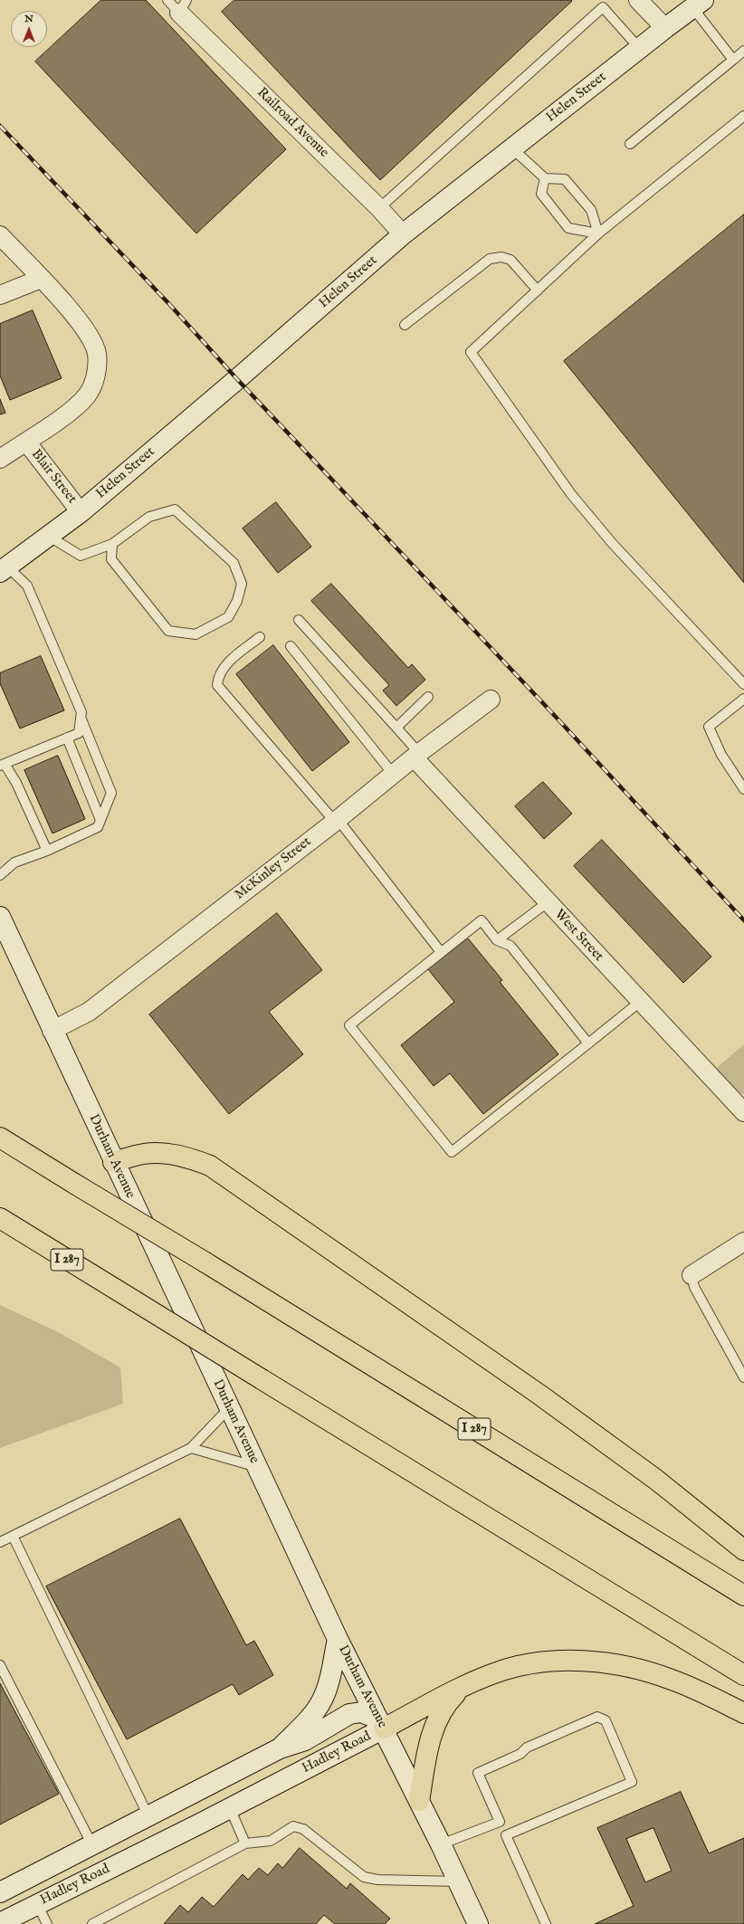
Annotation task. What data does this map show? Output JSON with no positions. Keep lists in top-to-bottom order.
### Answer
{
  "streets": {
    "highway": ["I 287"],
    "main road": ["Helen Street", "Durham Avenue", "Hadley Road"],
    "street": [
      "Railroad Avenue",
      "Blair Street",
      "McKinley Street",
      "West Street"
    ]
  },
  "crossings": [
    ["Helen Street", "Railroad Avenue"],
    ["Helen Street", "Blair Street"],
    ["McKinley Street", "West Street"],
    ["McKinley Street", "Durham Avenue"],
    ["Durham Avenue", "Hadley Road"]
  ],
  "north": "top"
}
